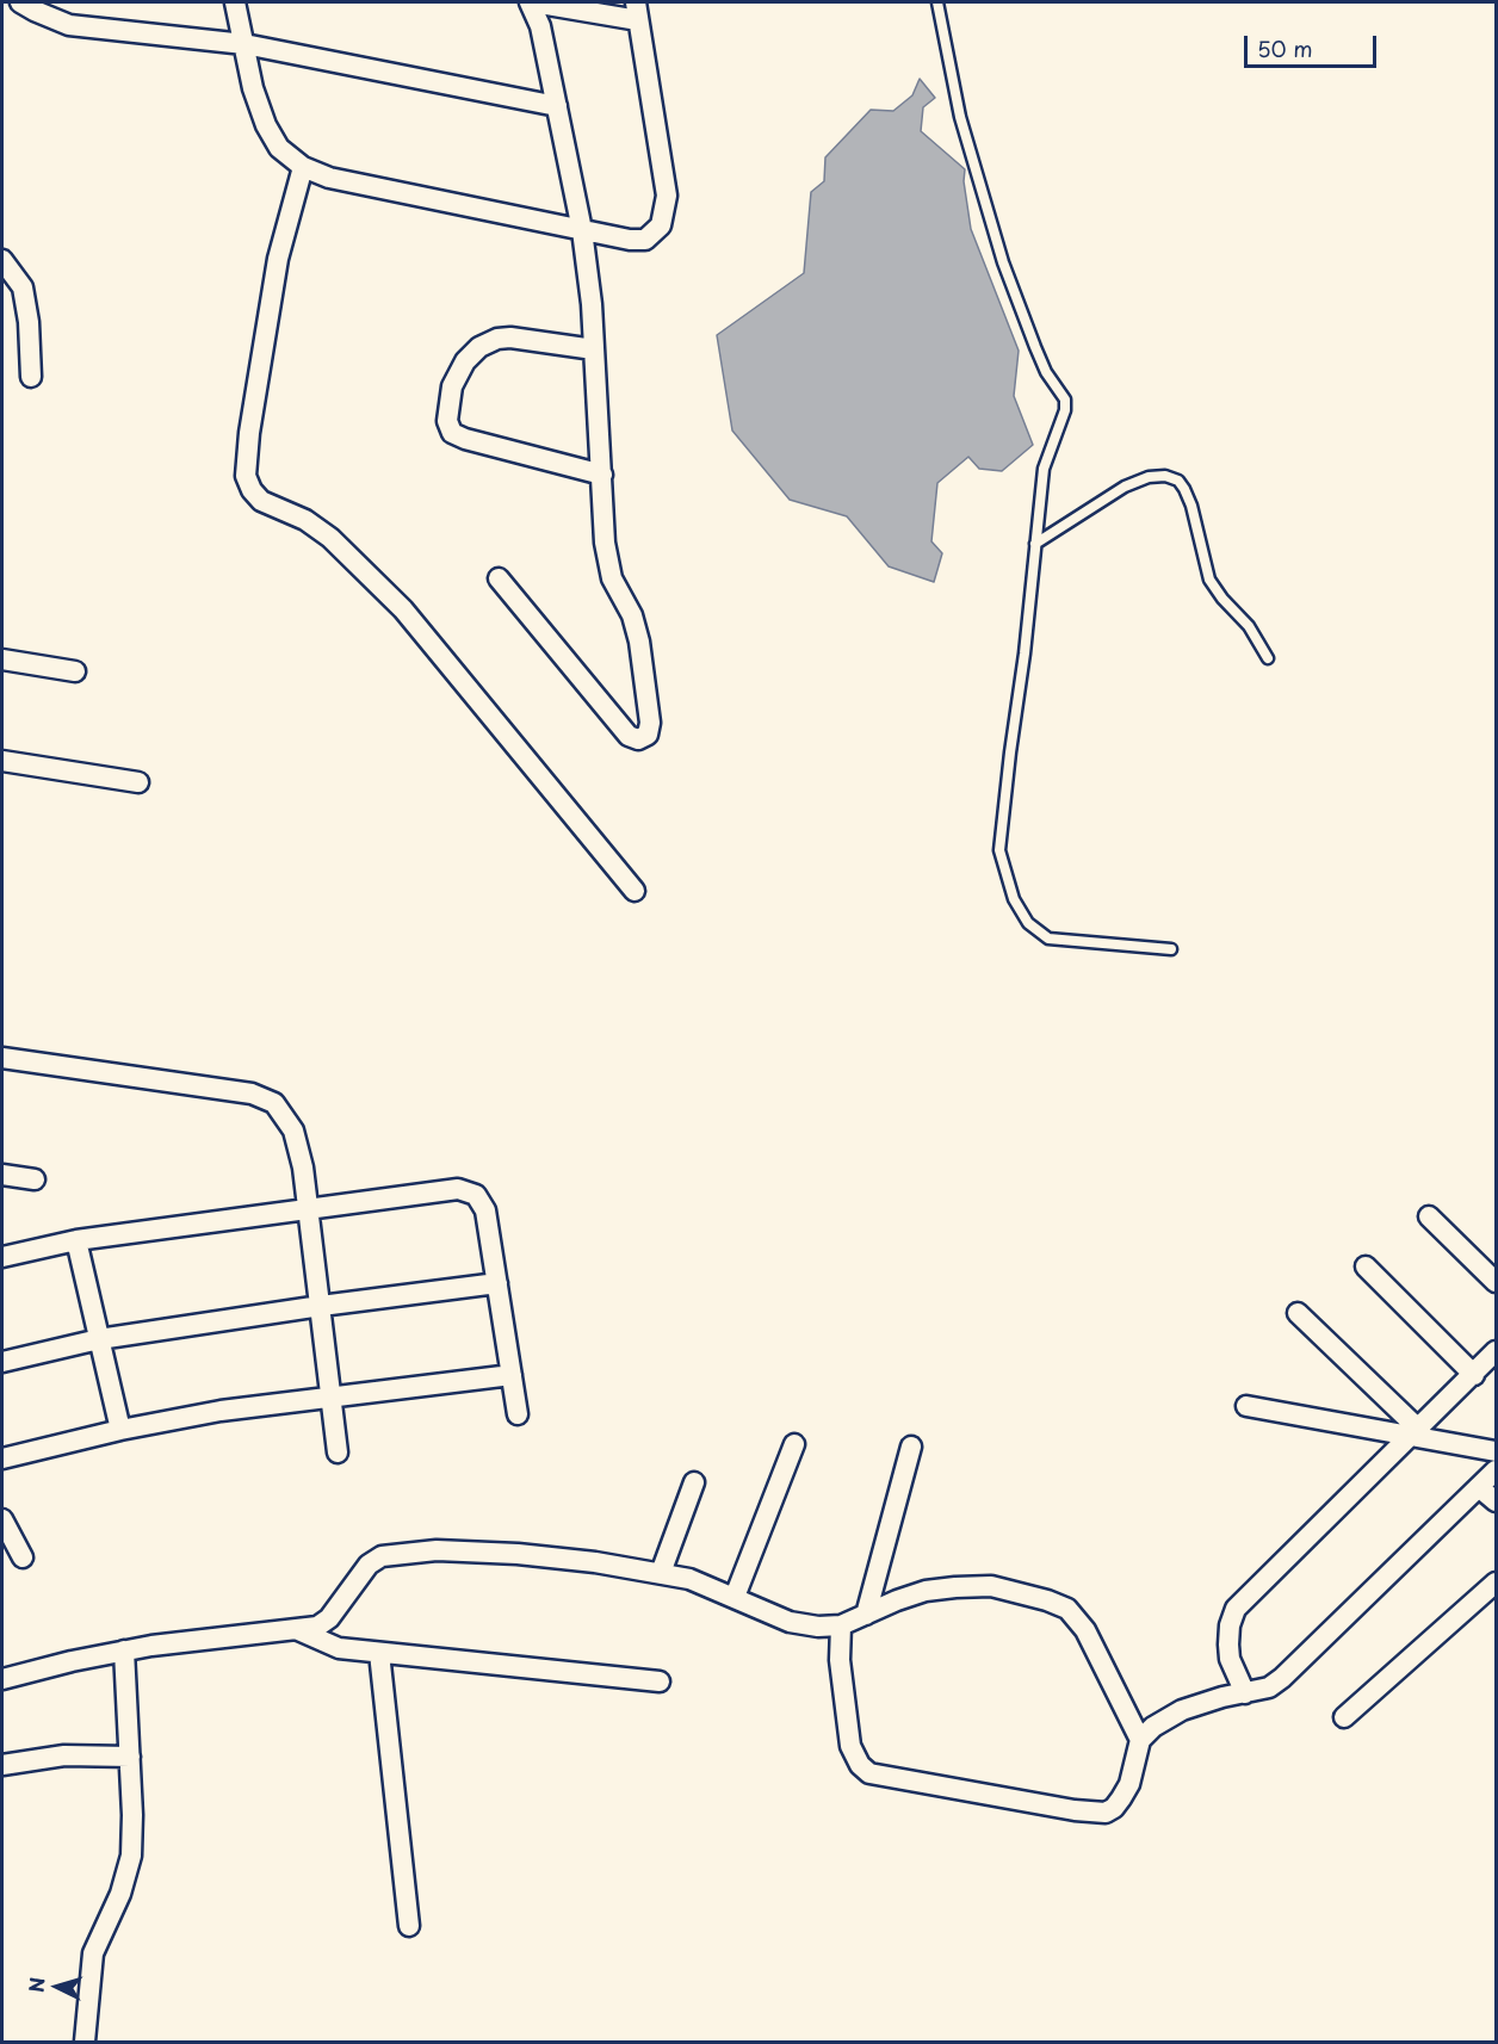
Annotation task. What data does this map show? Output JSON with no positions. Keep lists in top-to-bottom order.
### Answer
{
  "scale_bar": "50 m",
  "north": "left"
}
